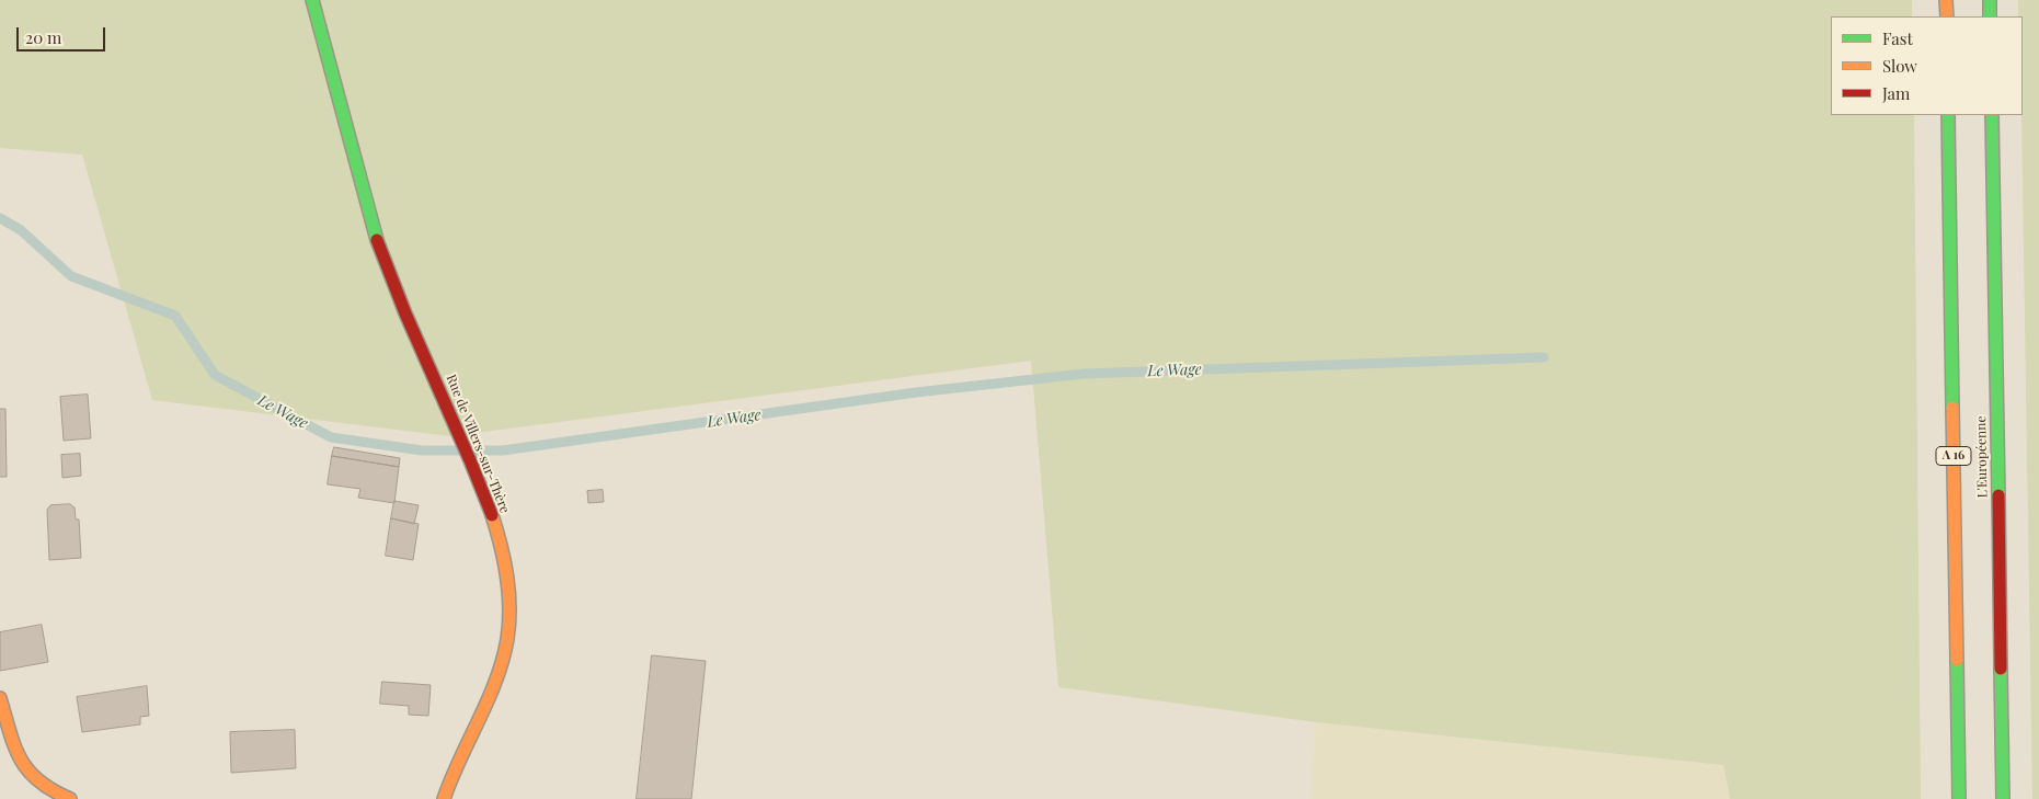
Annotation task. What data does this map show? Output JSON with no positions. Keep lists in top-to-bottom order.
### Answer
{
  "streets": {
    "main road": ["Rue de Villers-sur-Thère", "A 16", "L'Européenne"]
  },
  "water": ["Le Wage"],
  "legend": ["Fast", "Slow", "Jam"],
  "scale_bar": "20 m"
}
